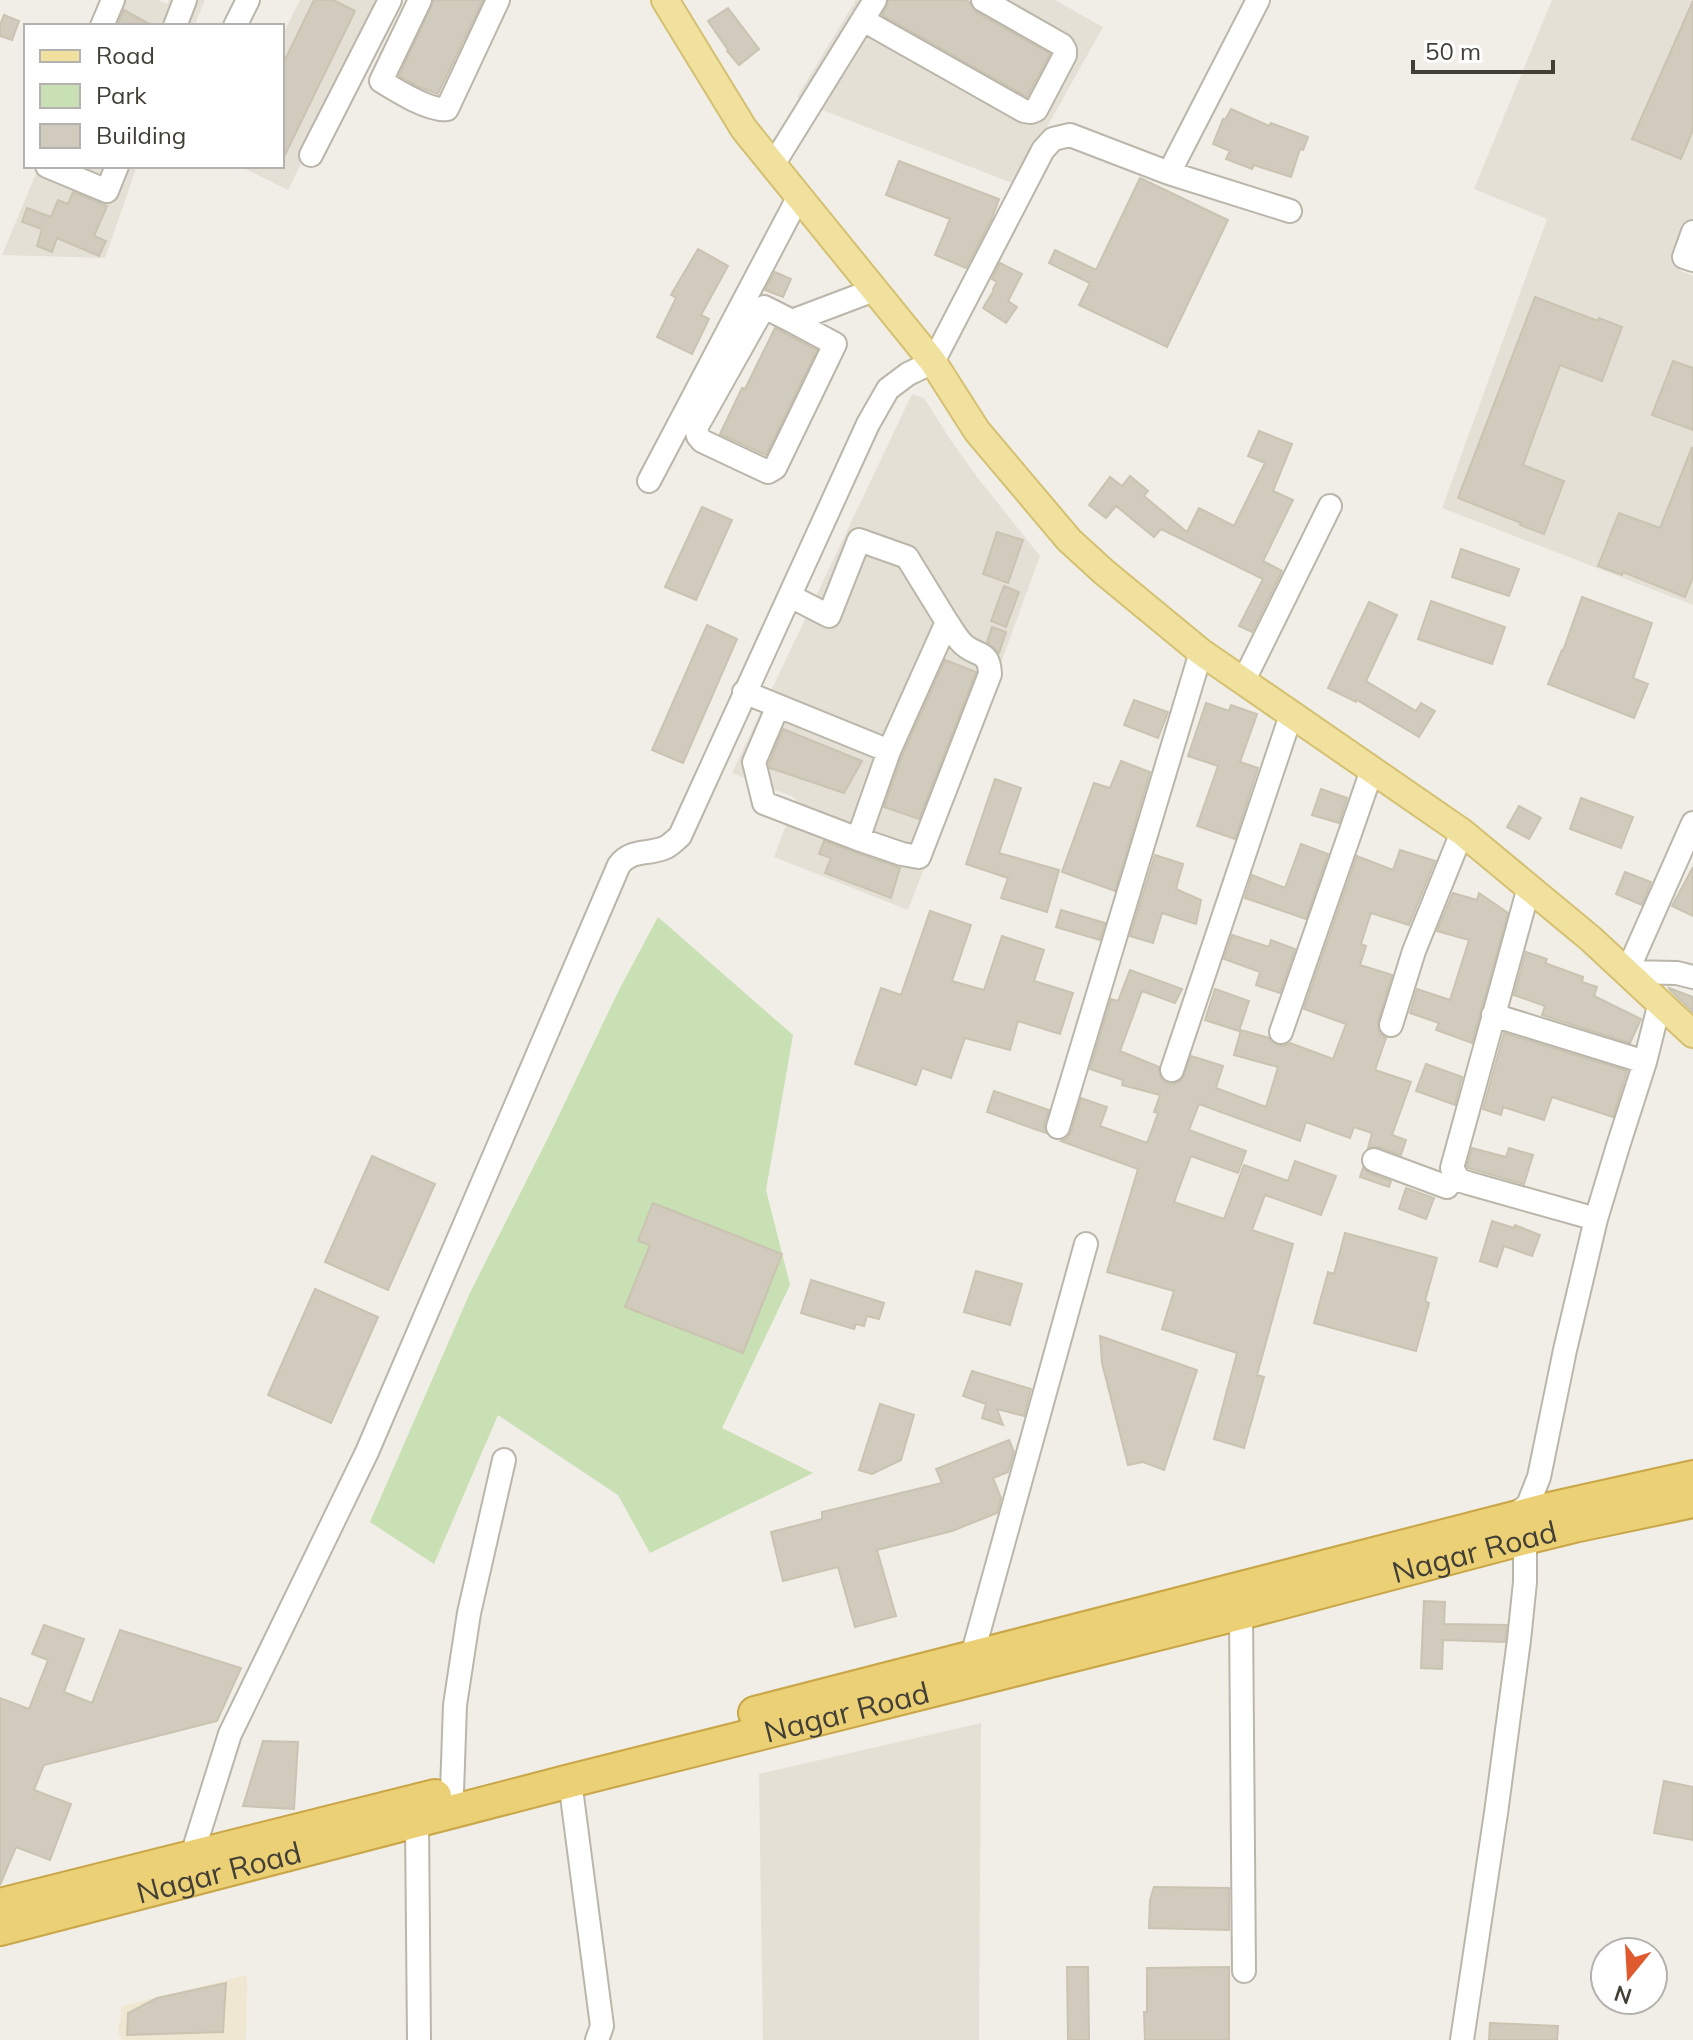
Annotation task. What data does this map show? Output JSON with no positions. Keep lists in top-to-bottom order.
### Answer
{
  "streets": {
    "highway": ["Nagar Road"]
  },
  "legend": ["Road", "Park", "Building"],
  "scale_bar": "50 m",
  "north": "bottom"
}
